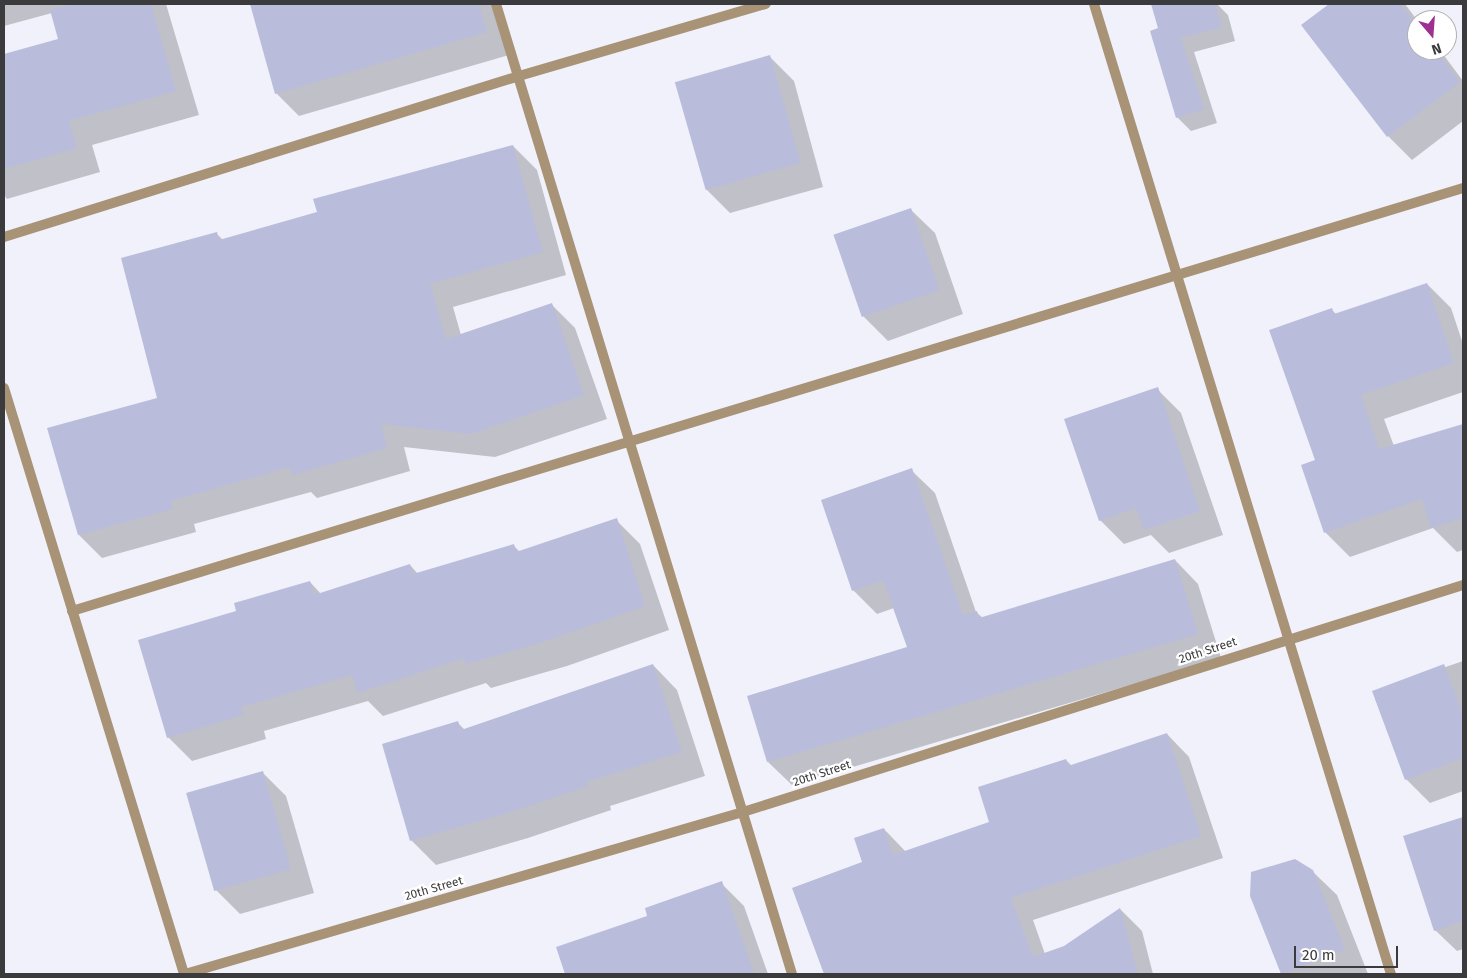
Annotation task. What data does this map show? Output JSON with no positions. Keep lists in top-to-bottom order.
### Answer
{
  "streets": {
    "street": ["20th Street"]
  },
  "scale_bar": "20 m",
  "north": "bottom"
}
